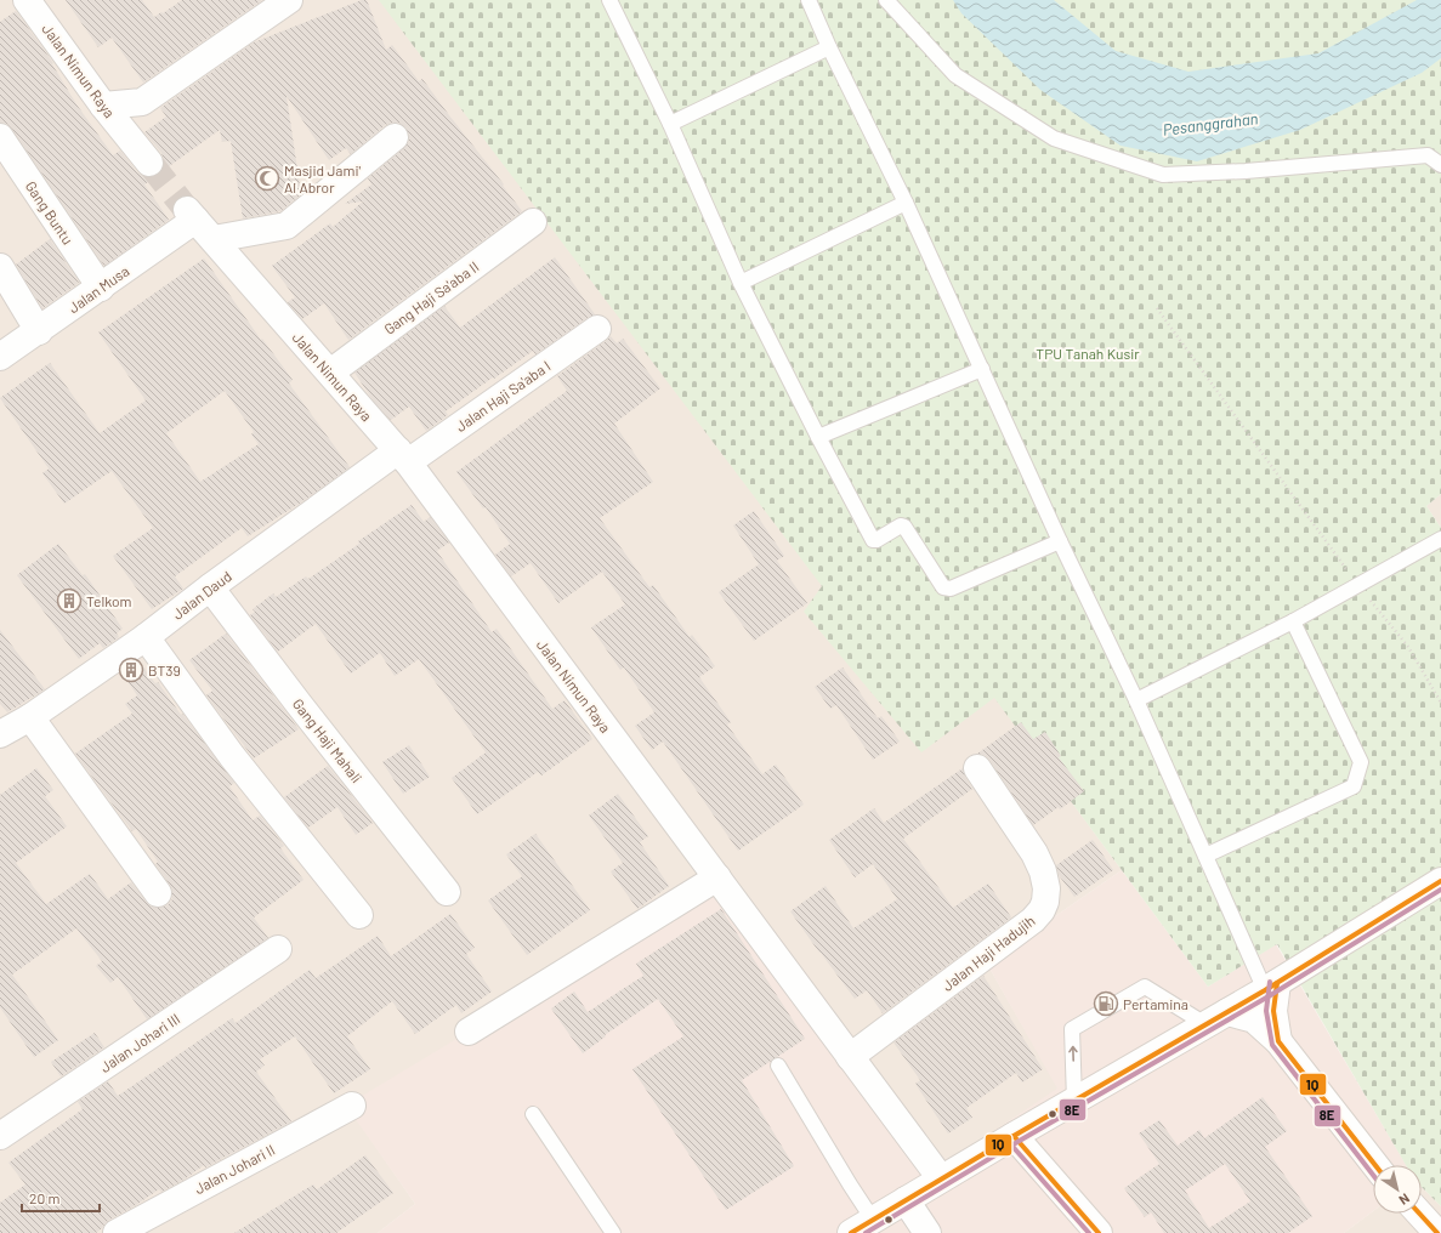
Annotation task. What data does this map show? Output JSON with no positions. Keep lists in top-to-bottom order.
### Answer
{
  "streets": {
    "street": [
      "Jalan Nimun Raya",
      "Gang Buntu",
      "Jalan Musa",
      "Gang Haji Sa'aba II",
      "Jalan Haji Sa'aba I",
      "Jalan Daud",
      "Gang Haji Mahali",
      "Jalan Haji Hadujih",
      "Jalan Johari III",
      "Jalan Johari II"
    ]
  },
  "crossings": [
    ["Jalan Nimun Raya", "Jalan Musa"],
    ["Jalan Nimun Raya", "Gang Haji Sa'aba II"],
    ["Jalan Nimun Raya", "Jalan Haji Sa'aba I"],
    ["Jalan Nimun Raya", "Jalan Daud"],
    ["Jalan Nimun Raya", "Jalan Haji Hadujih"],
    ["Gang Buntu", "Jalan Musa"],
    ["Jalan Haji Sa'aba I", "Jalan Daud"],
    ["Jalan Daud", "Gang Haji Mahali"]
  ],
  "water": ["Pesanggrahan"],
  "parks": ["TPU Tanah Kusir"],
  "places": {
    "mosque": ["Masjid Jami' Al Abror"],
    "building": ["Telkom", "BT39"],
    "fuel station": ["Pertamina"]
  },
  "lines": ["transit line 1Q", "transit line 8E"],
  "scale_bar": "20 m",
  "north": "bottom right"
}
